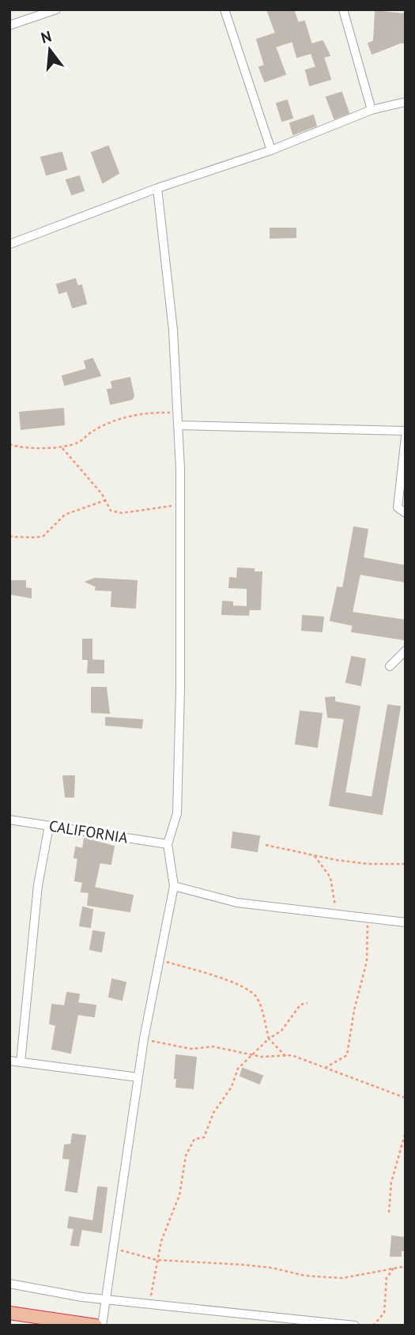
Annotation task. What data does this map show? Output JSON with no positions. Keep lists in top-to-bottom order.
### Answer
{
  "streets": {
    "street": ["CALIFORNIA"]
  },
  "north": "top"
}
